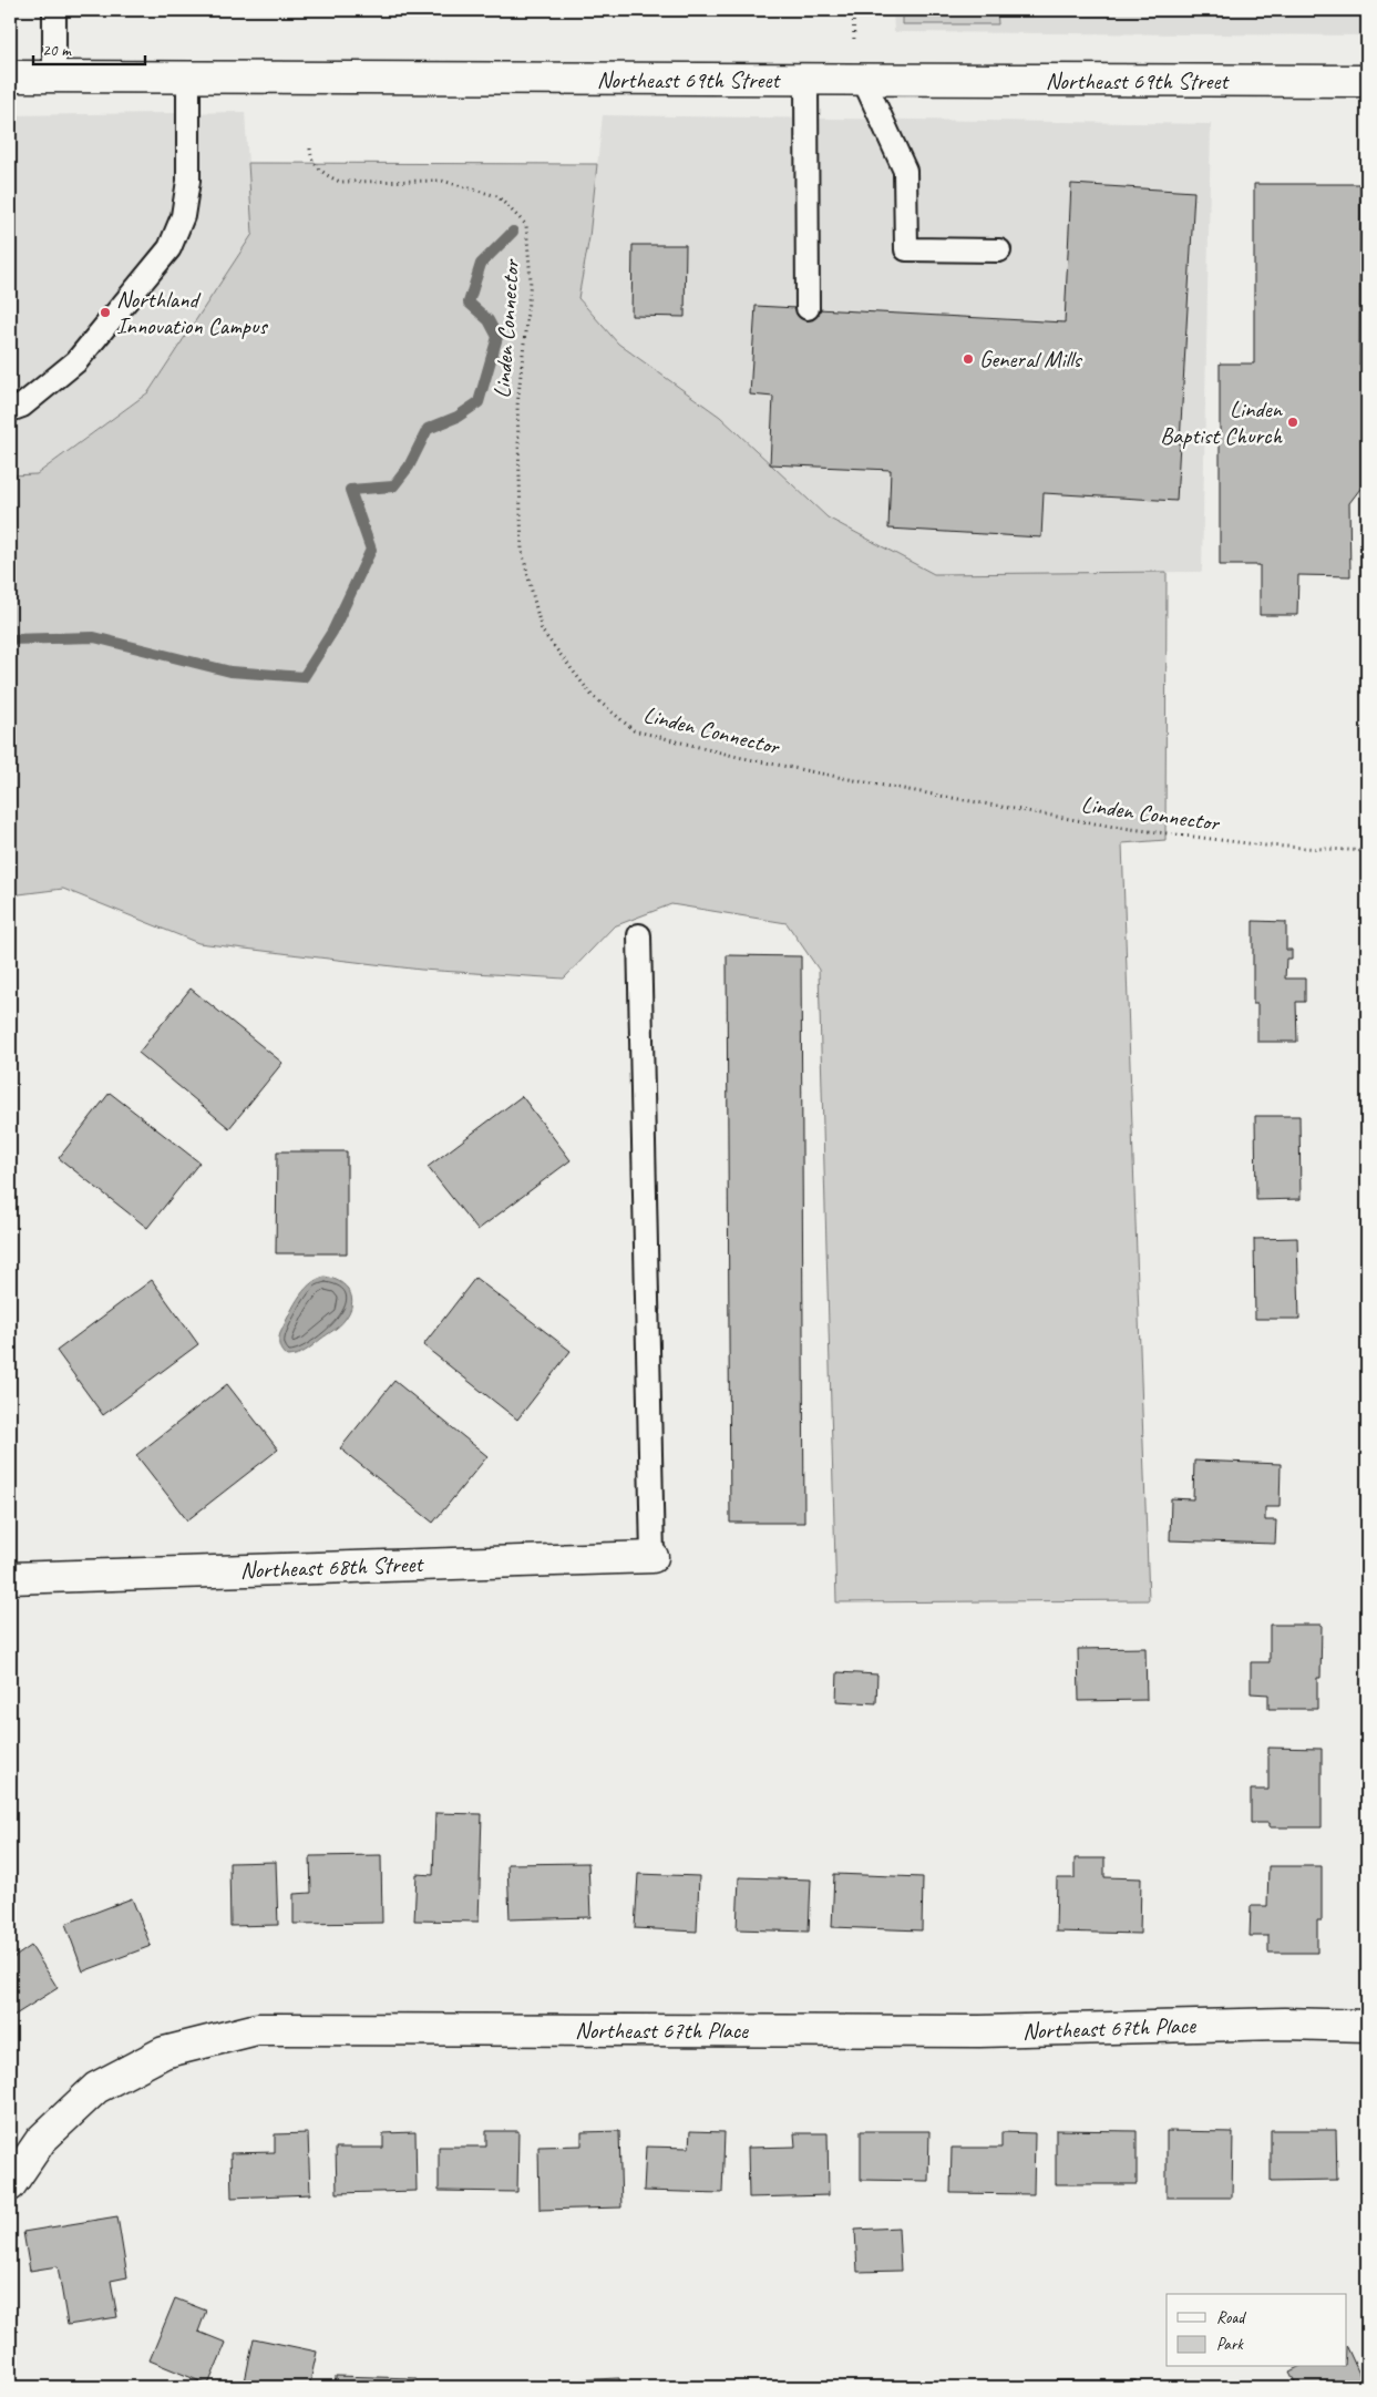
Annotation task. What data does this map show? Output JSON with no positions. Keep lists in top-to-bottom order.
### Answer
{
  "streets": {
    "street": ["Northeast 69th Street", "Northeast 68th Street", "Northeast 67th Place"],
    "path": ["Linden Connector"]
  },
  "places": ["Northland Innovation Campus", "General Mills", "Linden Baptist Church"],
  "legend": ["Road", "Park"],
  "scale_bar": "20 m"
}
